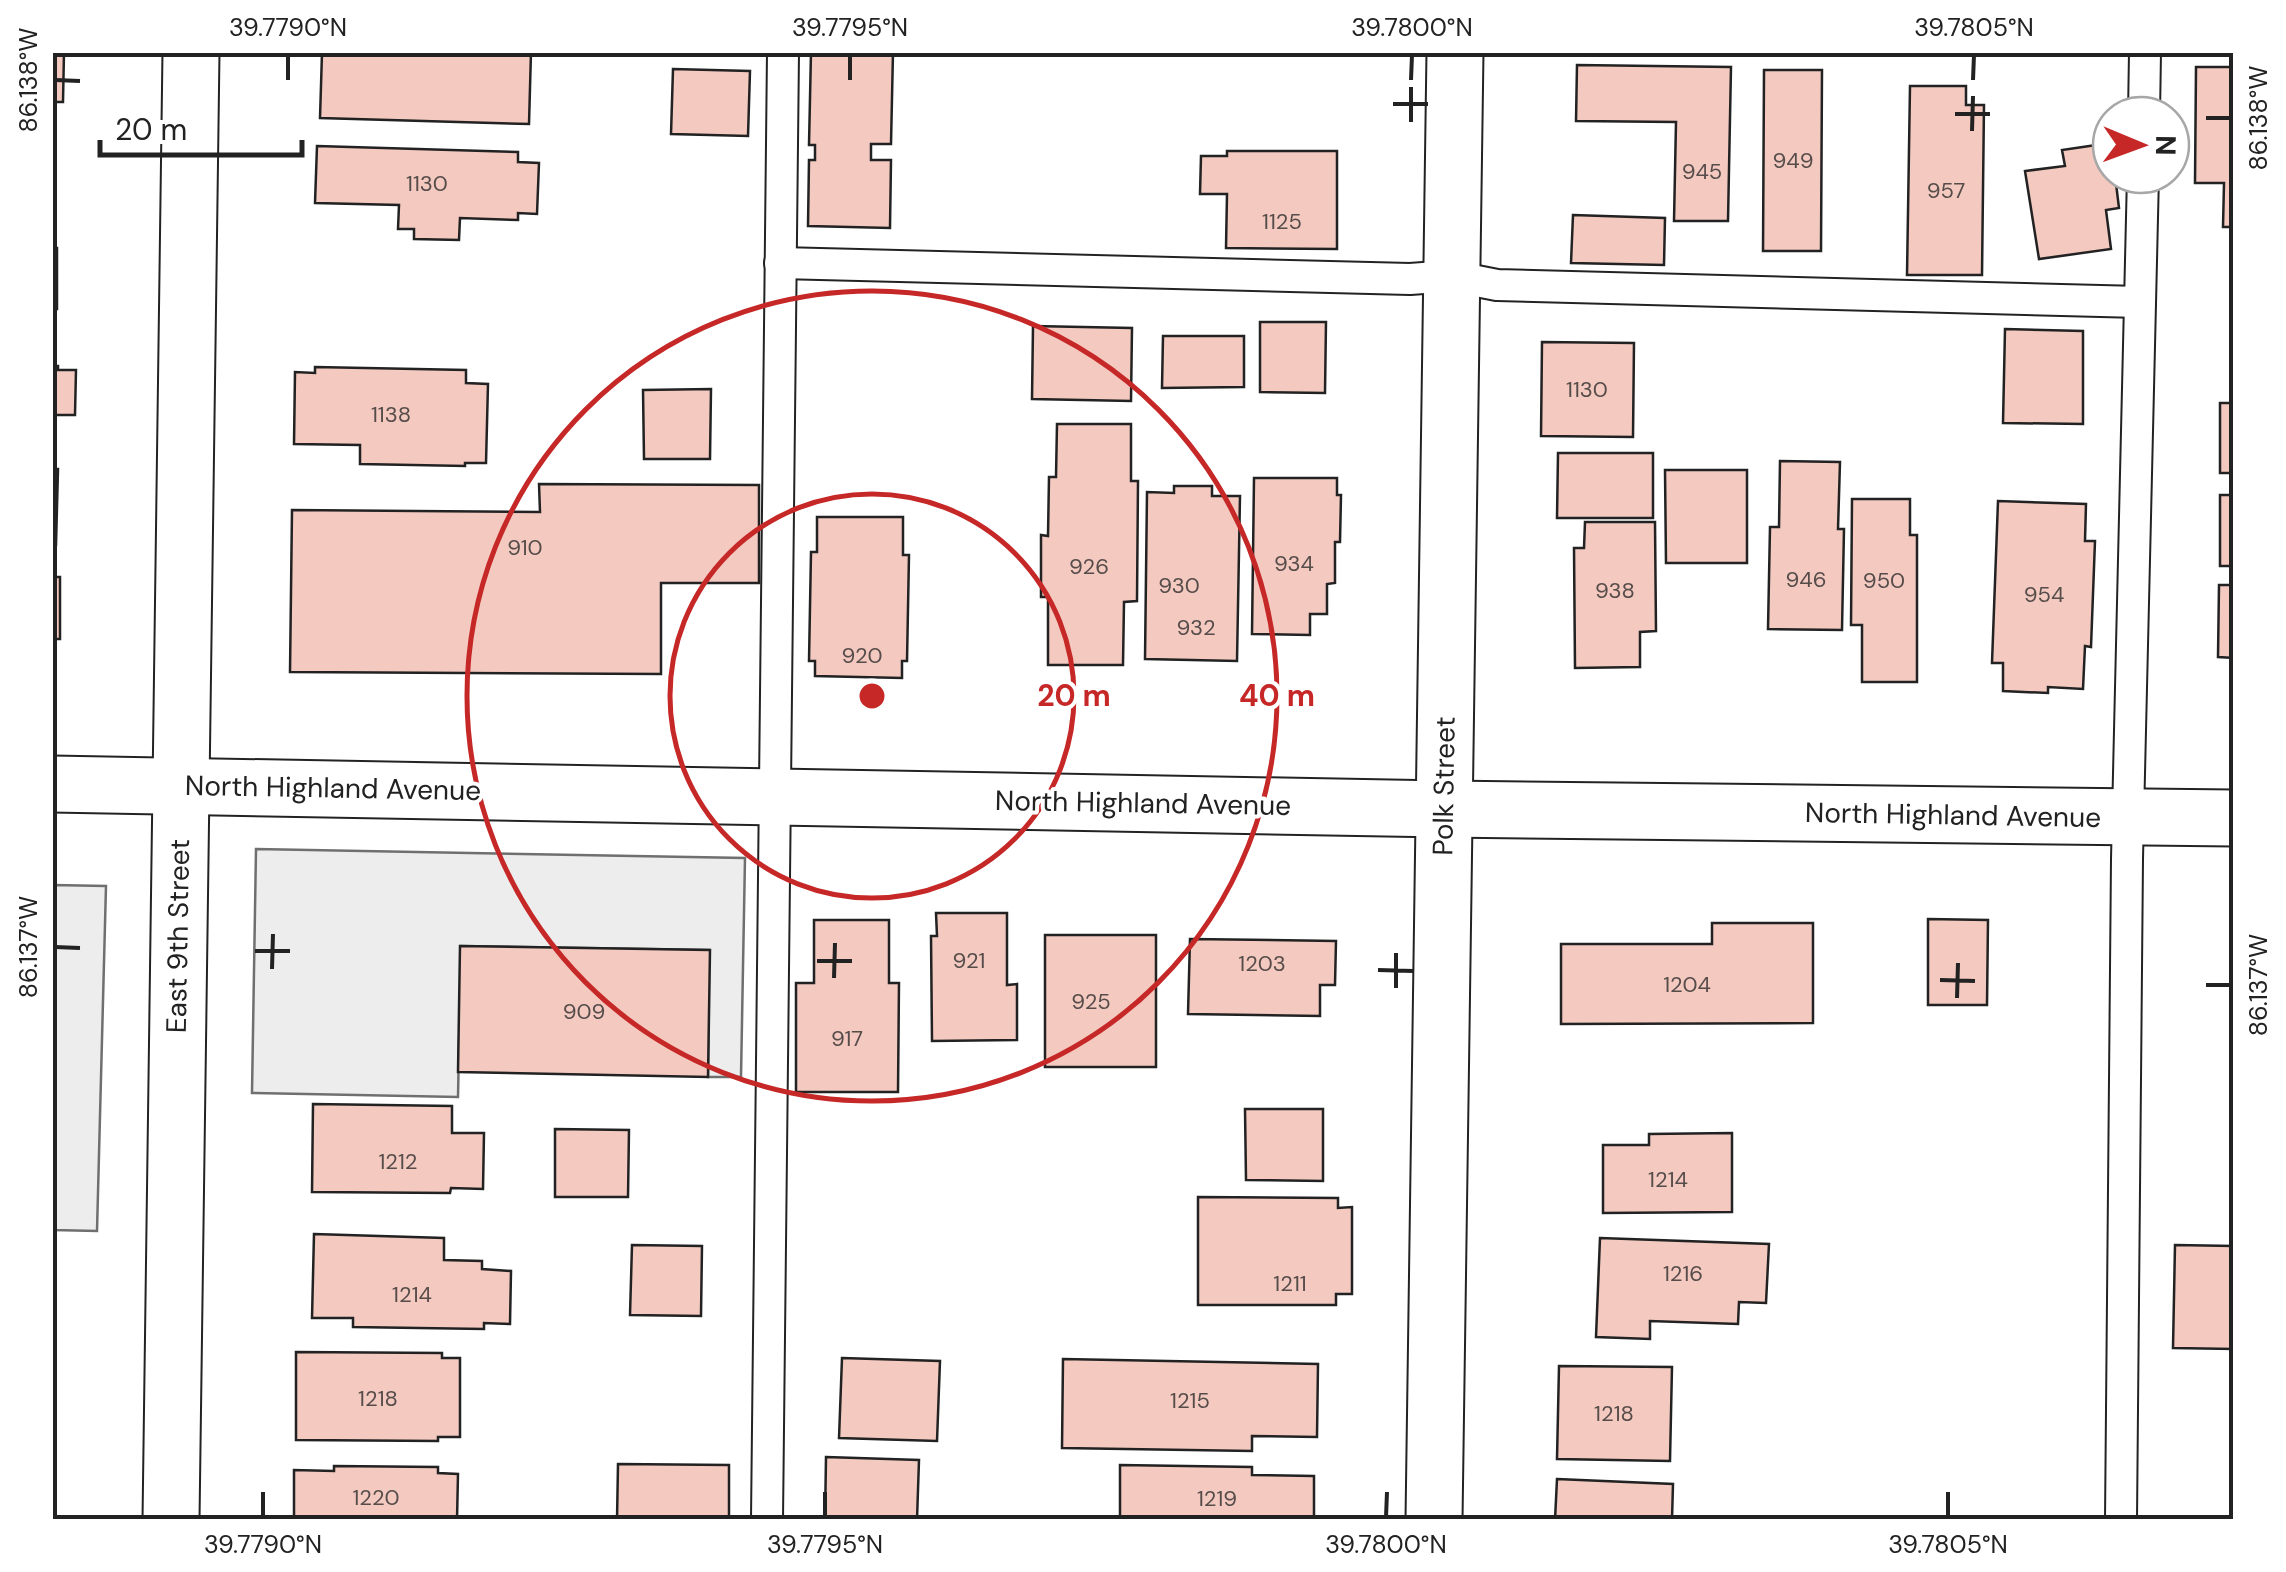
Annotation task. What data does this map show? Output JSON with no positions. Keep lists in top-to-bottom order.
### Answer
{
  "streets": {
    "street": ["Polk Street", "North Highland Avenue", "East 9th Street"]
  },
  "crossings": [
    ["Polk Street", "North Highland Avenue"],
    ["North Highland Avenue", "East 9th Street"]
  ],
  "house_numbers": [
    "949",
    "945",
    "1130",
    "957",
    "1125",
    "1130",
    "1138",
    "910",
    "934",
    "926",
    "946",
    "950",
    "930",
    "938",
    "954",
    "932",
    "920",
    "921",
    "1203",
    "1204",
    "925",
    "909",
    "917",
    "1212",
    "1214",
    "1216",
    "1211",
    "1214",
    "1218",
    "1215",
    "1218",
    "1220",
    "1219"
  ],
  "scale_bar": "20 m",
  "north": "right",
  "coordinates": [
    "39.7790°N",
    "39.7795°N",
    "39.7800°N",
    "39.7805°N",
    "86.138°W",
    "86.137°W"
  ],
  "rings": ["20 m", "40 m"]
}
